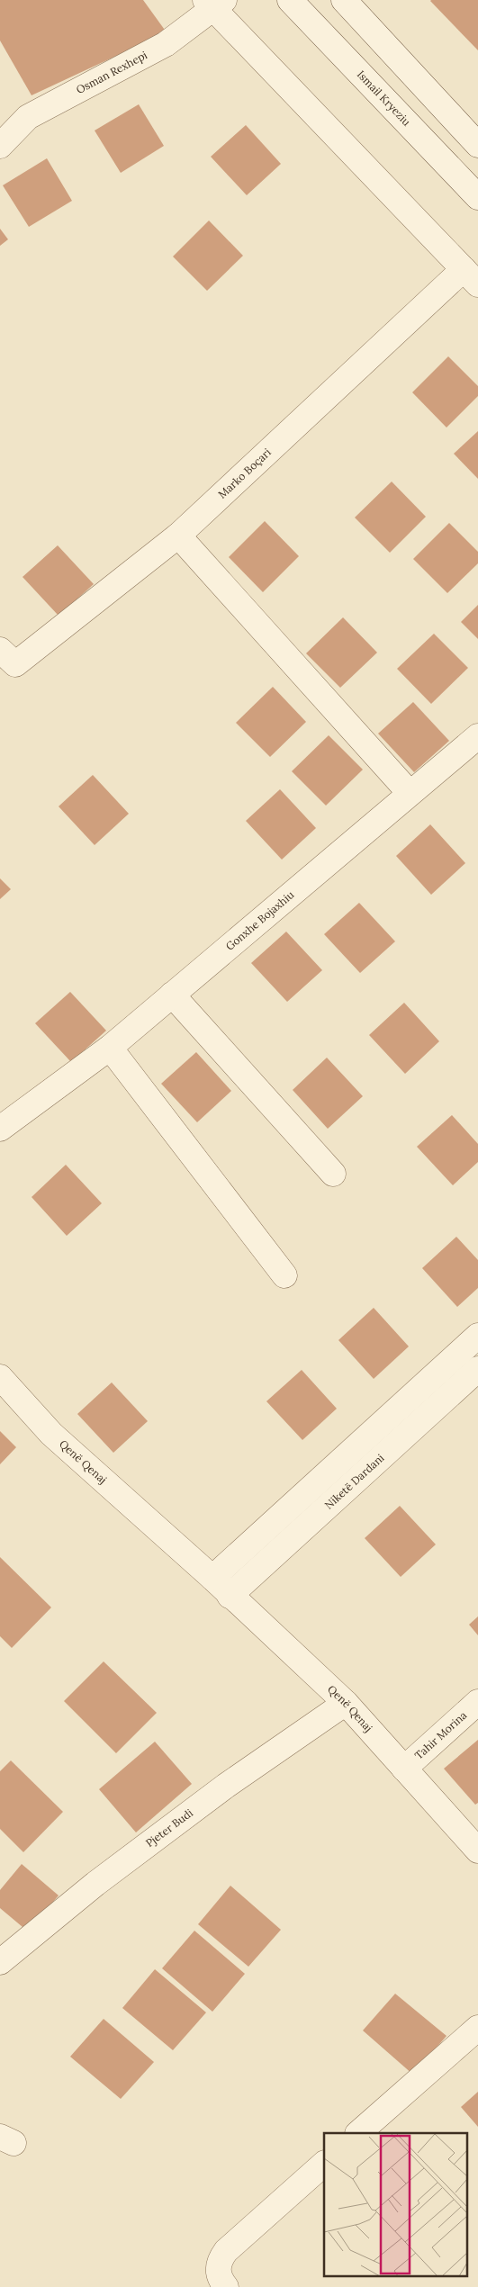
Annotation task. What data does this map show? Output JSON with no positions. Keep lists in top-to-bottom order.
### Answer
{
  "streets": {
    "street": [
      "Osman Rexhepi",
      "Ismail Kryeziu",
      "Marko Boçari",
      "Gonxhe Bojaxhiu",
      "Qenë Qenaj",
      "Niketë Dardani",
      "Tahir Morina",
      "Pjeter Budi"
    ]
  },
  "crossings": [
    ["Qenë Qenaj", "Niketë Dardani"],
    ["Qenë Qenaj", "Tahir Morina"],
    ["Qenë Qenaj", "Pjeter Budi"]
  ]
}
